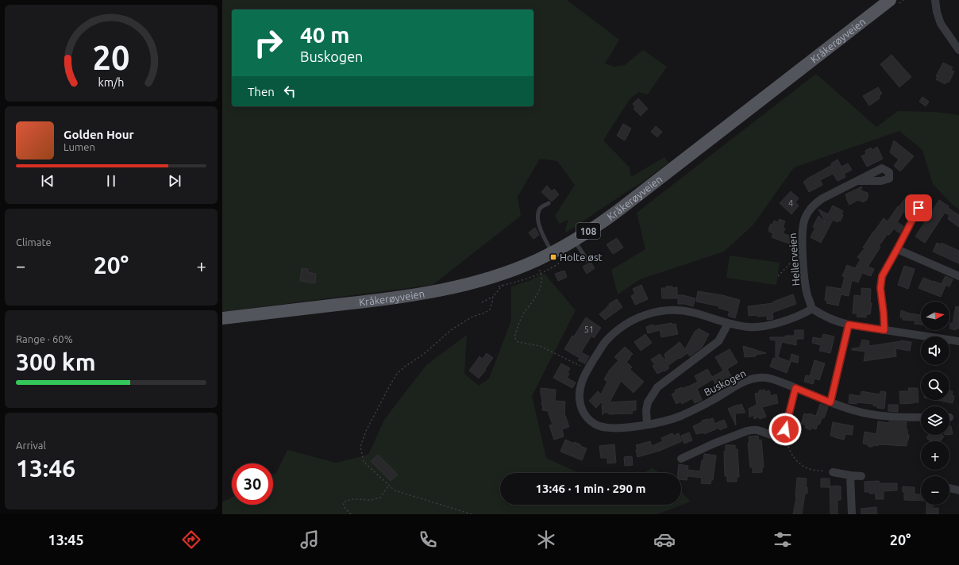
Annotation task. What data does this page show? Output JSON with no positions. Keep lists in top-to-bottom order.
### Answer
{
  "streets": {
    "main road": ["Kråkerøyveien", "108"],
    "street": ["Hellerveien", "Buskogen"]
  },
  "crossings": [
    ["Hellerveien", "Buskogen"]
  ],
  "places": {
    "transit": ["Holte øst"]
  },
  "house_numbers": ["4", "51"],
  "north": "right",
  "page": {
    "turn": ["40 m", "Buskogen"],
    "then": "Then",
    "song": ["Golden Hour", "Lumen"],
    "tile": [
      "Climate",
      ["Range · 60%", "300 km"],
      ["Arrival", "13:46"]
    ],
    "heat": ["−", "20°", "+"],
    "map_buttons": ["+", "−"],
    "limit": "30",
    "trip": "13:46 · 1 min · 290 m",
    "tabs": ["13:45", "20°"],
    "gauge": ["20", "km/h"]
  }
}
